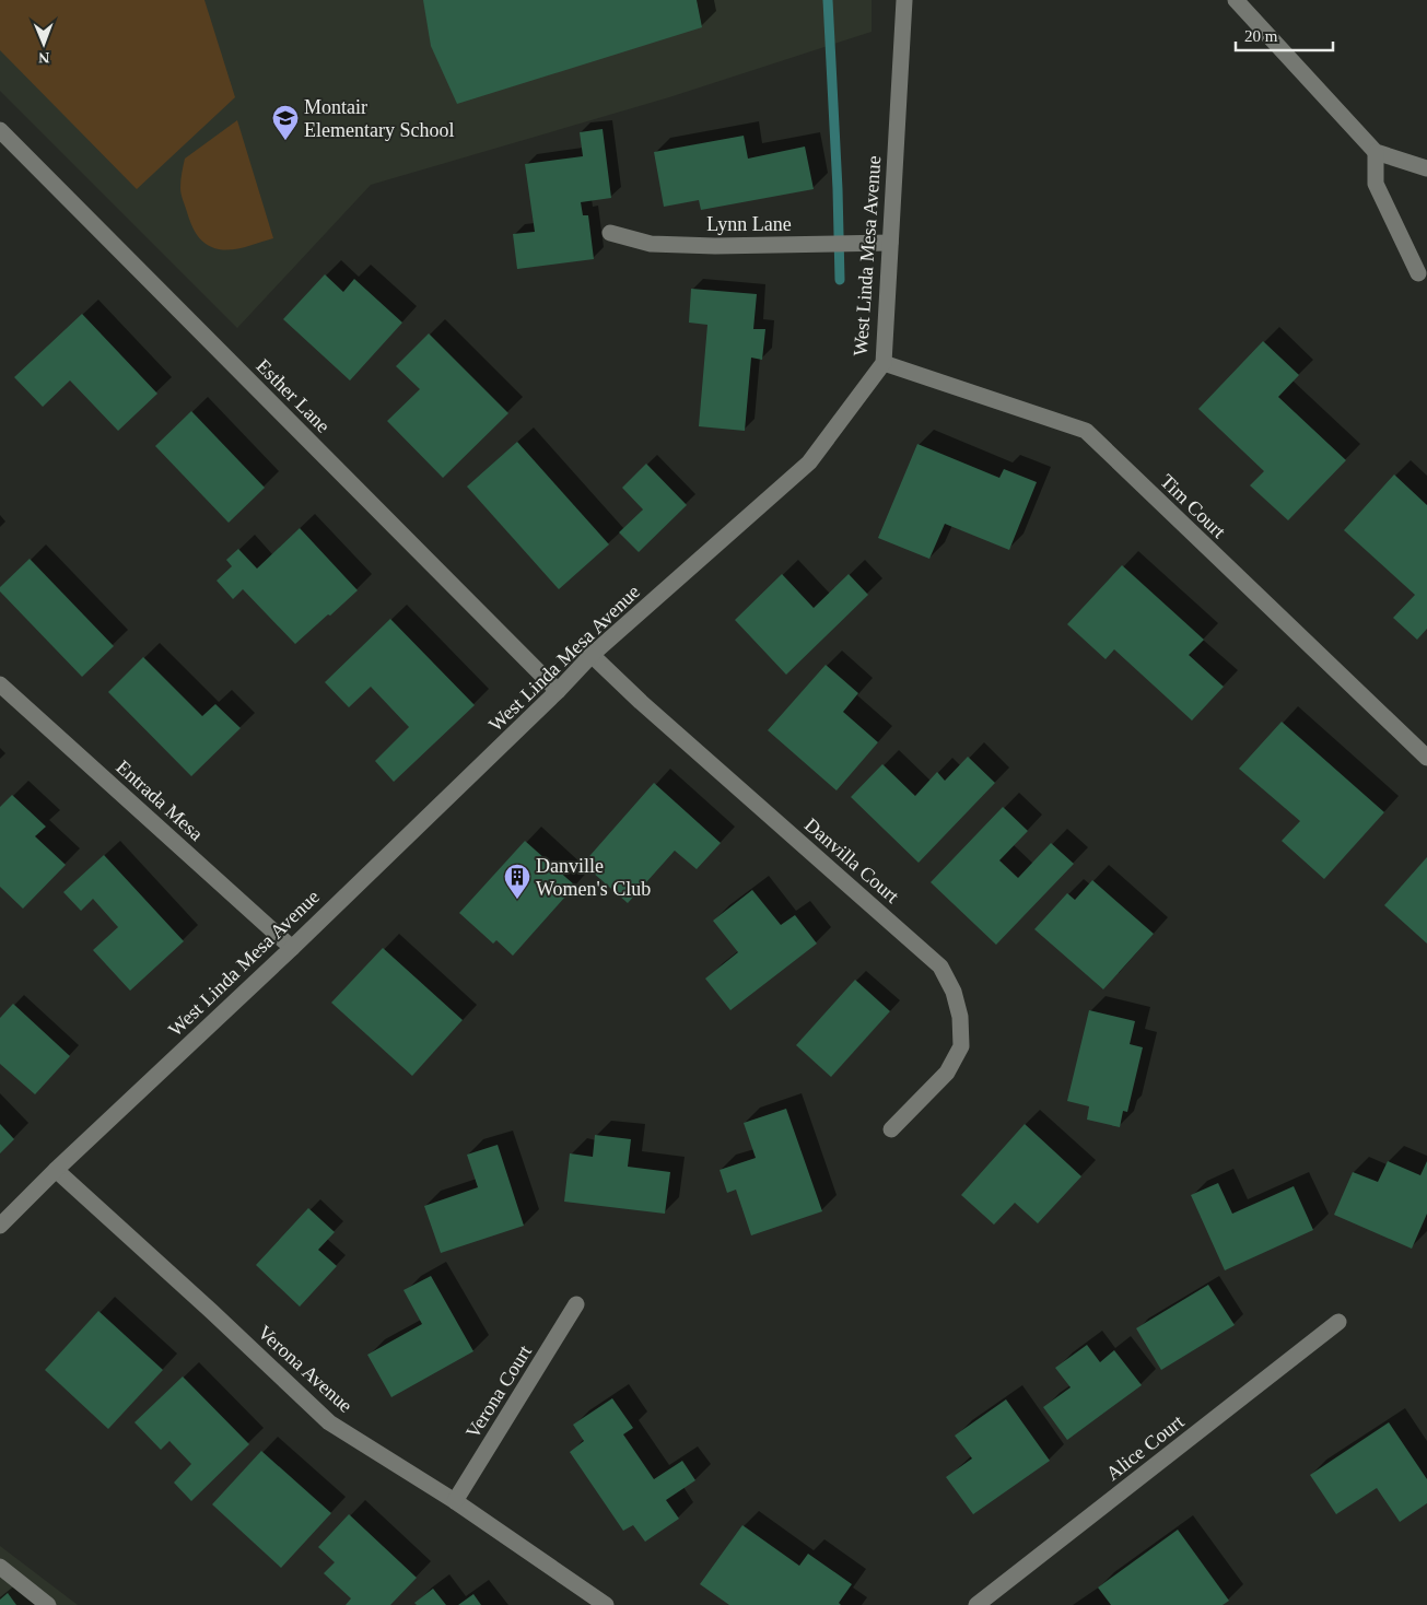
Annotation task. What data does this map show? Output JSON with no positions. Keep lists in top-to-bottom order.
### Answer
{
  "streets": {
    "street": [
      "Lynn Lane",
      "West Linda Mesa Avenue",
      "Esther Lane",
      "Tim Court",
      "Entrada Mesa",
      "Danvilla Court",
      "Verona Avenue",
      "Verona Court",
      "Alice Court"
    ]
  },
  "crossings": [
    ["Lynn Lane", "West Linda Mesa Avenue"],
    ["West Linda Mesa Avenue", "Esther Lane"],
    ["West Linda Mesa Avenue", "Tim Court"],
    ["West Linda Mesa Avenue", "Entrada Mesa"],
    ["West Linda Mesa Avenue", "Danvilla Court"],
    ["West Linda Mesa Avenue", "Verona Avenue"],
    ["Verona Avenue", "Verona Court"]
  ],
  "places": {
    "school or university": ["Montair Elementary School"],
    "building": ["Danville Women's Club"]
  },
  "scale_bar": "20 m",
  "north": "bottom"
}
